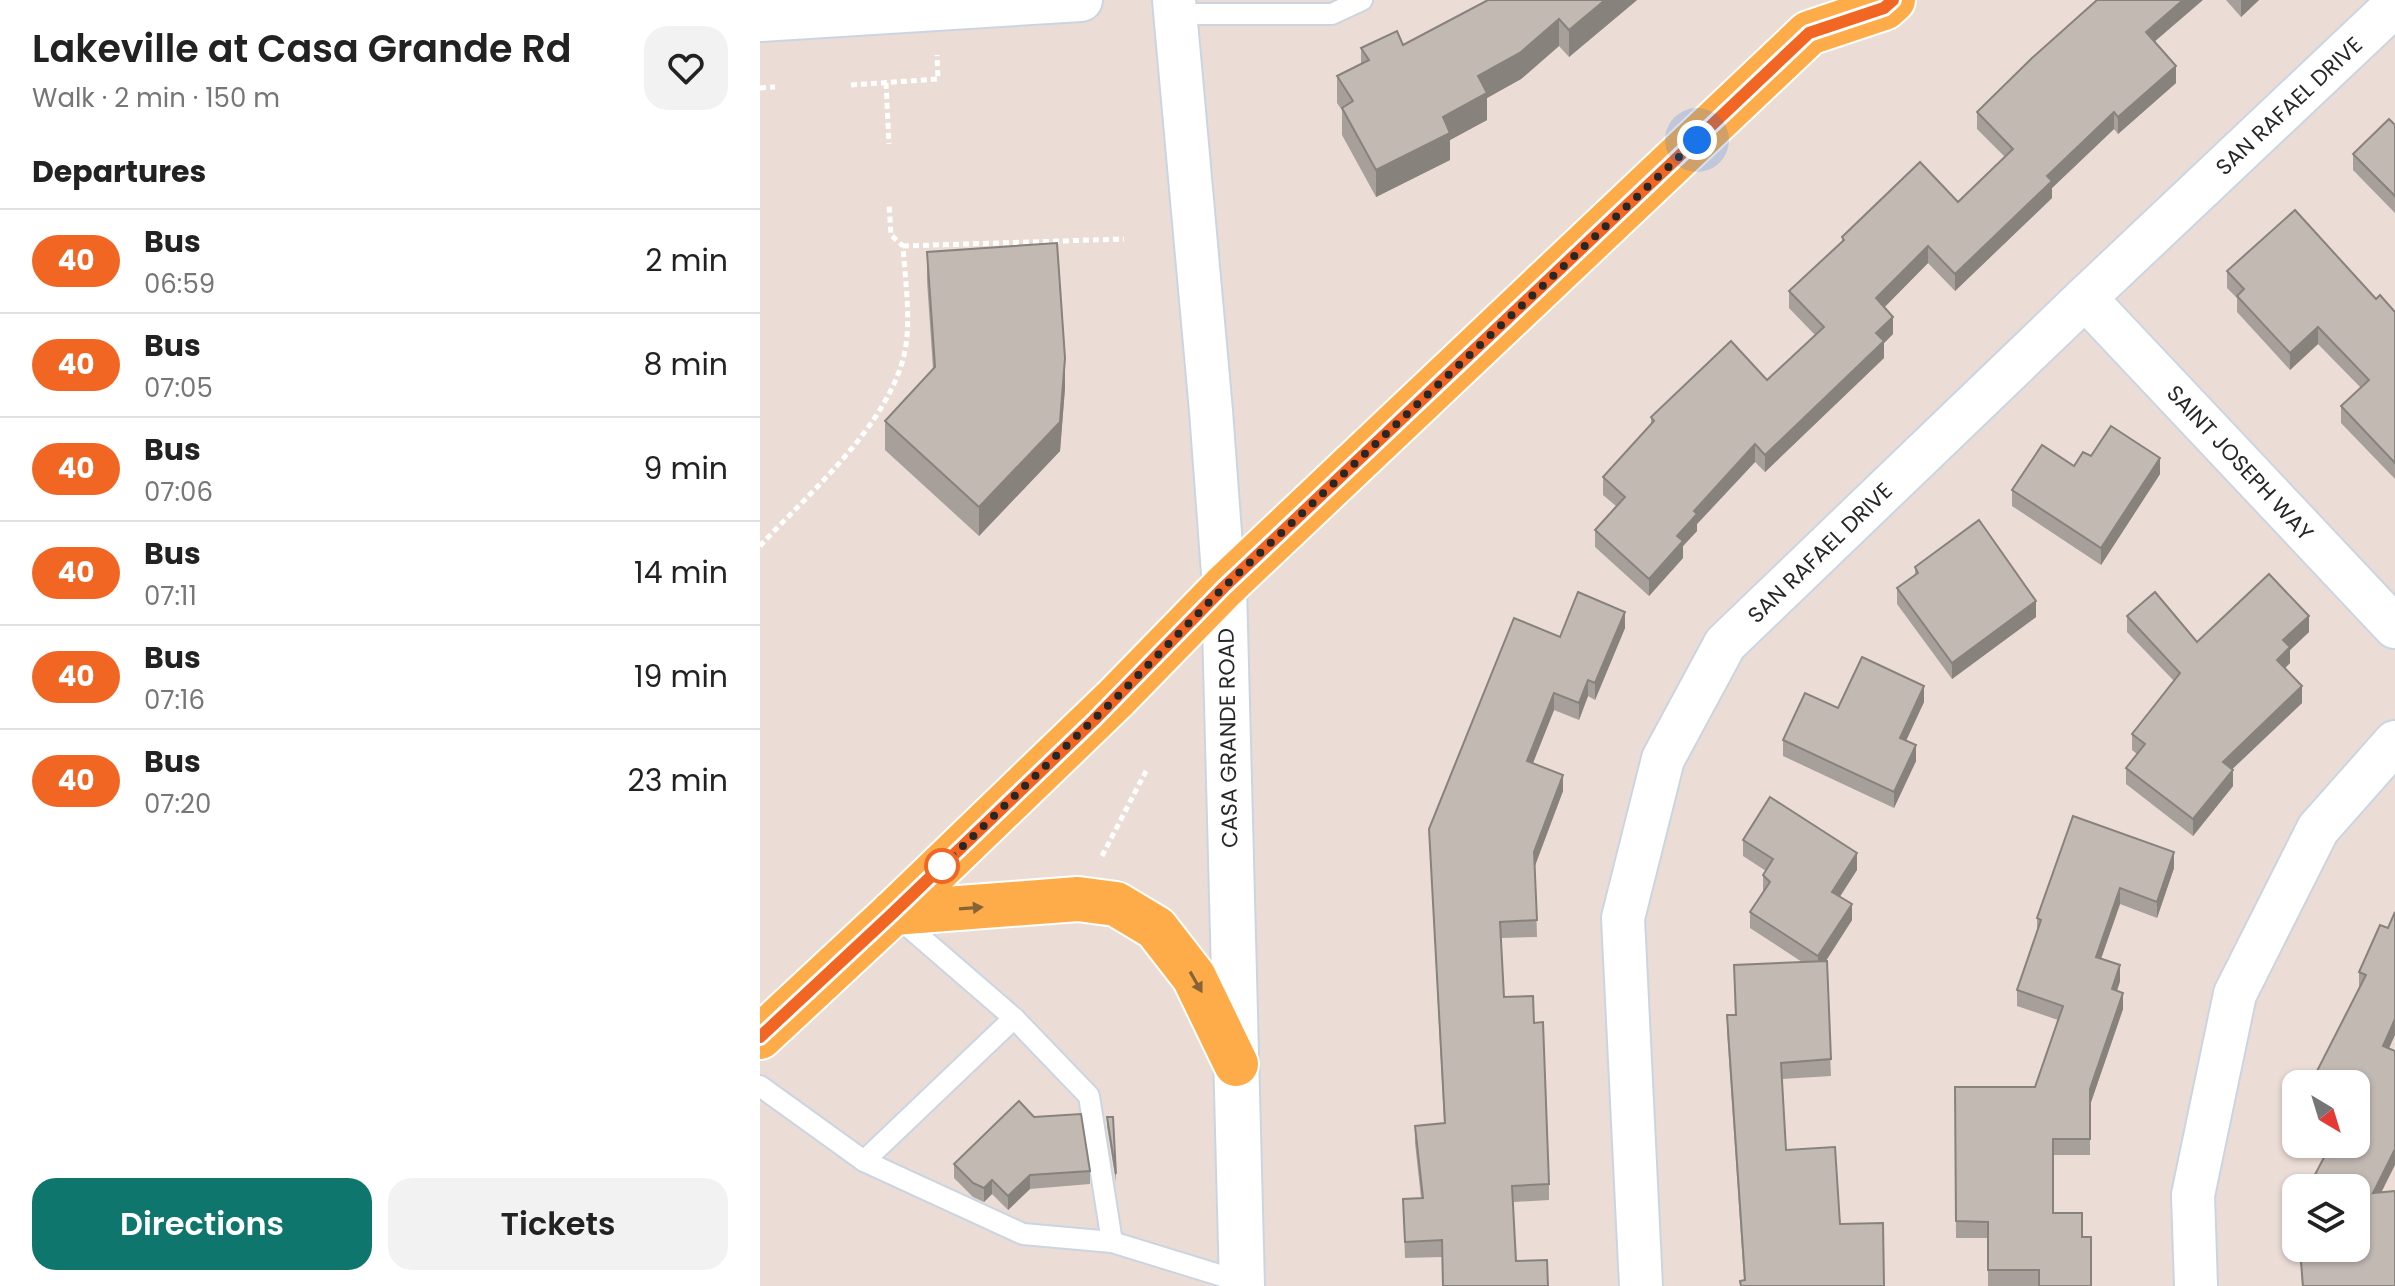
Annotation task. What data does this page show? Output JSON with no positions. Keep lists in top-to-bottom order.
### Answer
{
  "streets": {
    "main road": ["CASA GRANDE ROAD"],
    "street": ["SAN RAFAEL DRIVE", "SAINT JOSEPH WAY"]
  },
  "crossings": [
    ["SAN RAFAEL DRIVE", "SAINT JOSEPH WAY"]
  ],
  "lines": ["bus line 40"],
  "north": "bottom right",
  "page": {
    "heading": [
      ["Lakeville at Casa Grande Rd", "Walk · 2 min · 150 m"],
      "Departures"
    ],
    "list": [
      {
        "mark": "40",
        "name": "Bus",
        "note": "06:59",
        "value": "2 min"
      },
      {
        "mark": "40",
        "name": "Bus",
        "note": "07:05",
        "value": "8 min"
      },
      {
        "mark": "40",
        "name": "Bus",
        "note": "07:06",
        "value": "9 min"
      },
      {
        "mark": "40",
        "name": "Bus",
        "note": "07:11",
        "value": "14 min"
      },
      {
        "mark": "40",
        "name": "Bus",
        "note": "07:16",
        "value": "19 min"
      },
      {
        "mark": "40",
        "name": "Bus",
        "note": "07:20",
        "value": "23 min"
      }
    ],
    "buttons": ["Directions", "Tickets"]
  }
}
